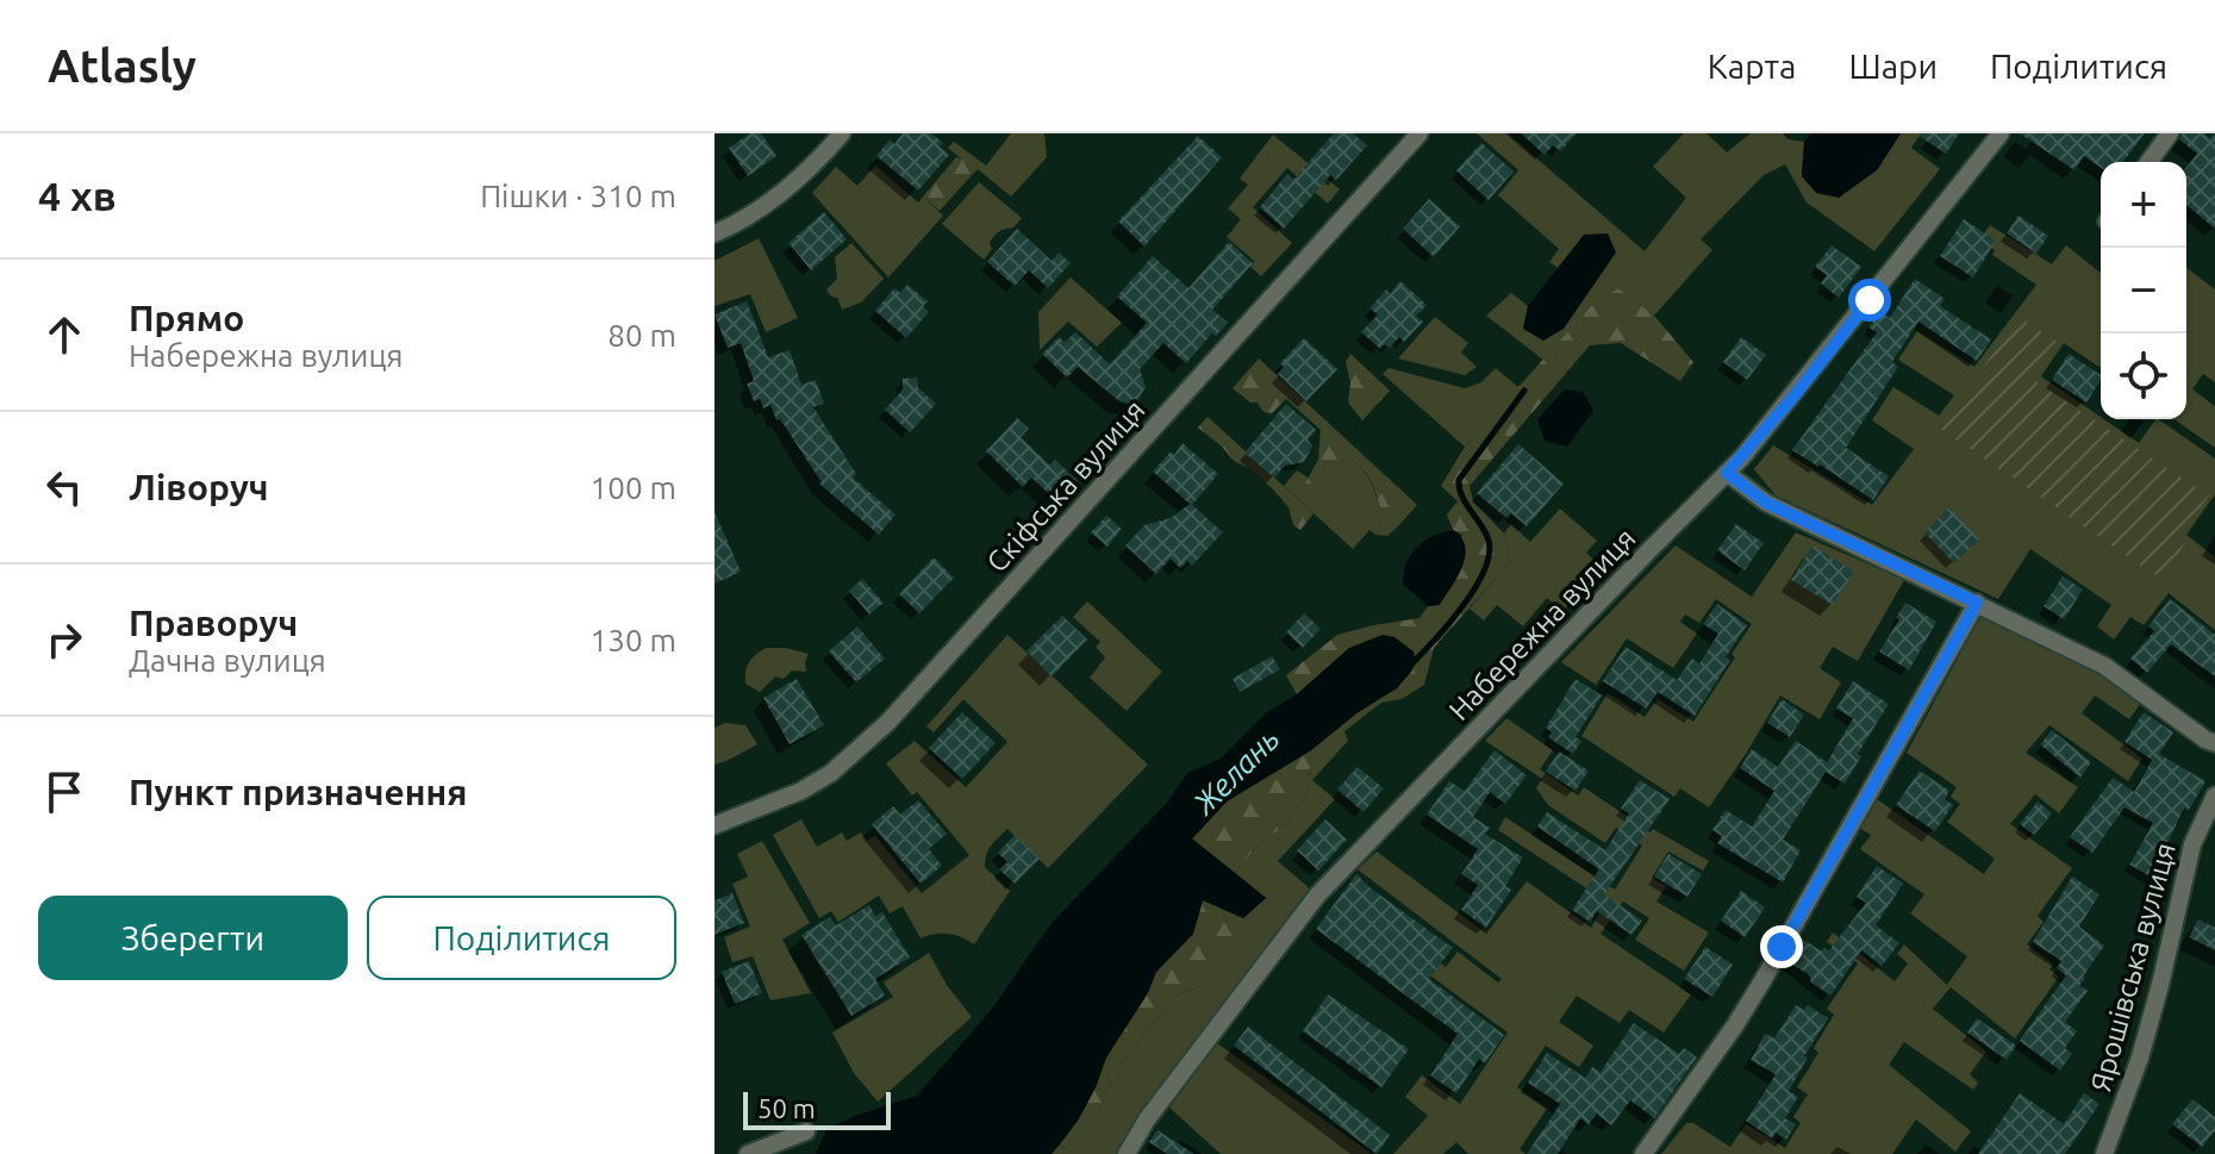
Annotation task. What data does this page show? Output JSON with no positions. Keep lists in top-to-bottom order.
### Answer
{
  "streets": {
    "street": ["Скіфська вулиця", "Набережна вулиця", "Ярошівська вулиця"]
  },
  "water": ["Желань"],
  "scale_bar": "50 m",
  "page": {
    "header": "Atlasly",
    "nav": ["Карта", "Шари", "Поділитися"],
    "heading": ["4 хв", "Пішки · 310 m"],
    "map_buttons": ["+", "−"],
    "list": [
      ["Прямо", "Набережна вулиця", "80 m"],
      ["Ліворуч", "100 m"],
      ["Праворуч", "Дачна вулиця", "130 m"],
      "Пункт призначення"
    ],
    "buttons": ["Зберегти", "Поділитися"],
    "scale": "50 m"
  }
}
